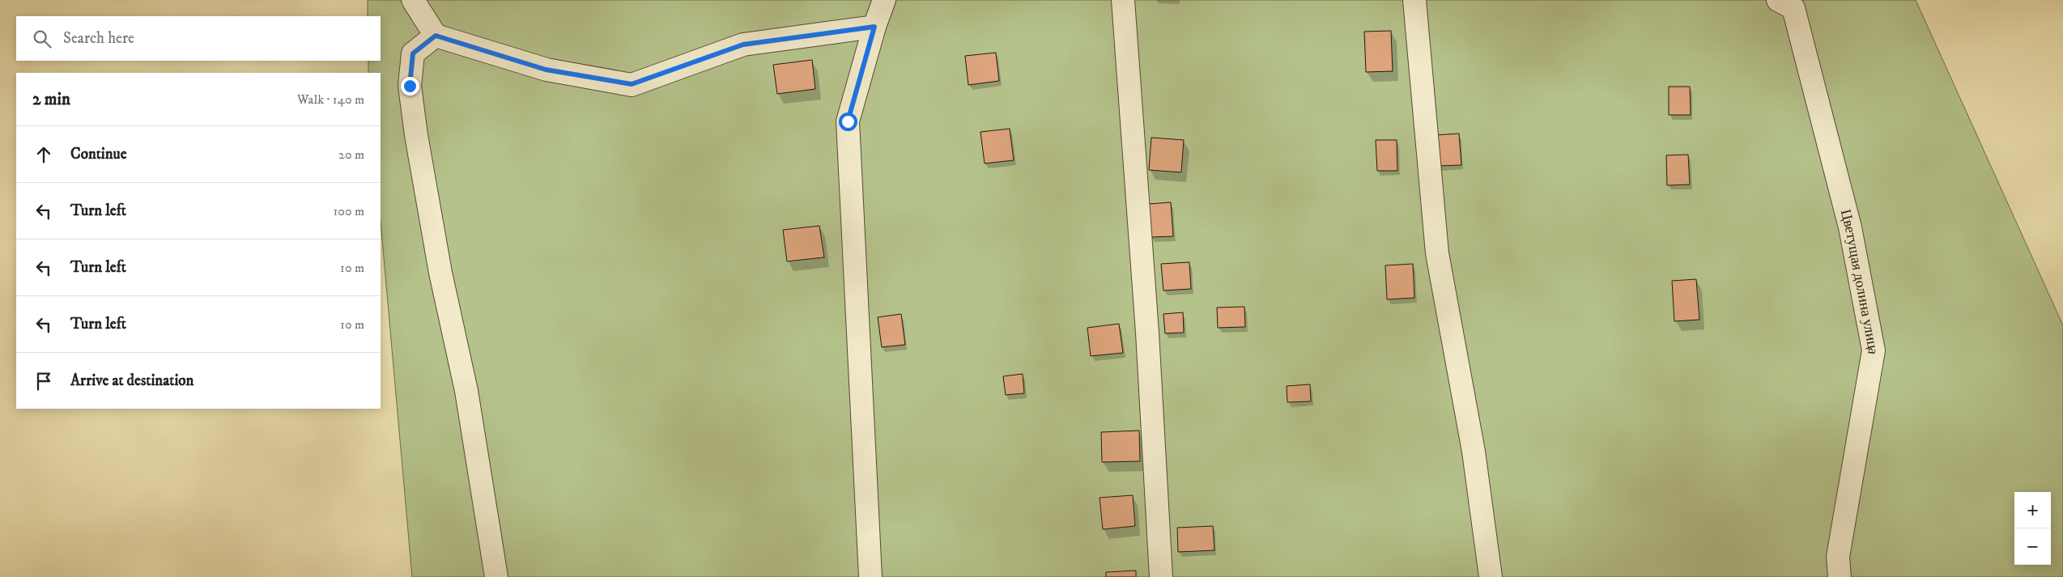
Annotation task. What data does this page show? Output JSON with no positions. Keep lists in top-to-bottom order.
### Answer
{
  "streets": {
    "street": ["Цветущая долина улица"]
  },
  "page": {
    "search": "Search here",
    "heading": ["2 min", "Walk · 140 m"],
    "list": [
      ["Continue", "20 m"],
      ["Turn left", "100 m"],
      ["Turn left", "10 m"],
      ["Turn left", "10 m"],
      "Arrive at destination"
    ],
    "map_buttons": ["+", "−"]
  }
}
